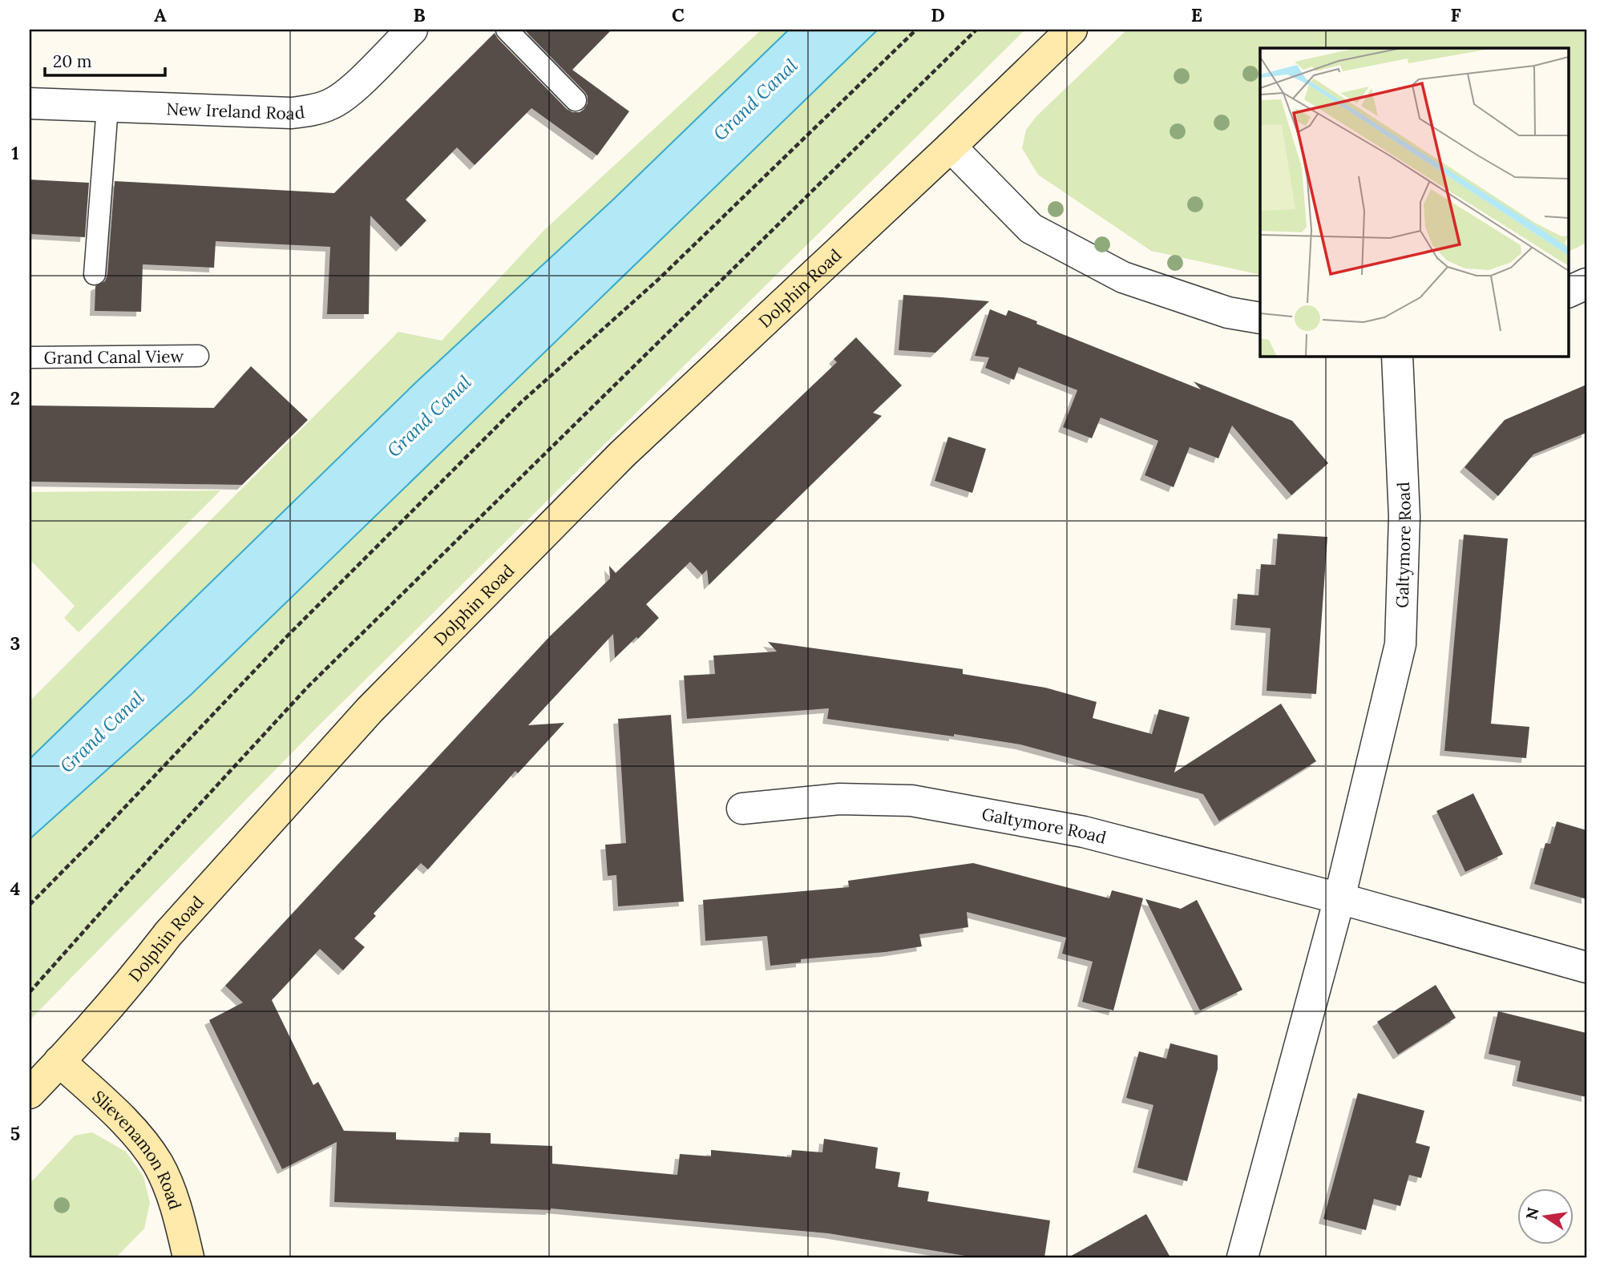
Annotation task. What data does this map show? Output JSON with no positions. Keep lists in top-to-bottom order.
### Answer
{
  "streets": {
    "main road": ["Dolphin Road", "Slievenamon Road"],
    "street": ["New Ireland Road", "Galtymore Road"],
    "lane": ["Grand Canal View"]
  },
  "crossings": [
    ["Dolphin Road", "Slievenamon Road"]
  ],
  "water": ["Grand Canal"],
  "scale_bar": "20 m",
  "north": "left",
  "grid": {
    "columns": [
      "A",
      "B",
      "C",
      "D",
      "E",
      "F"
    ],
    "rows": [
      "1",
      "2",
      "3",
      "4",
      "5"
    ]
  }
}
